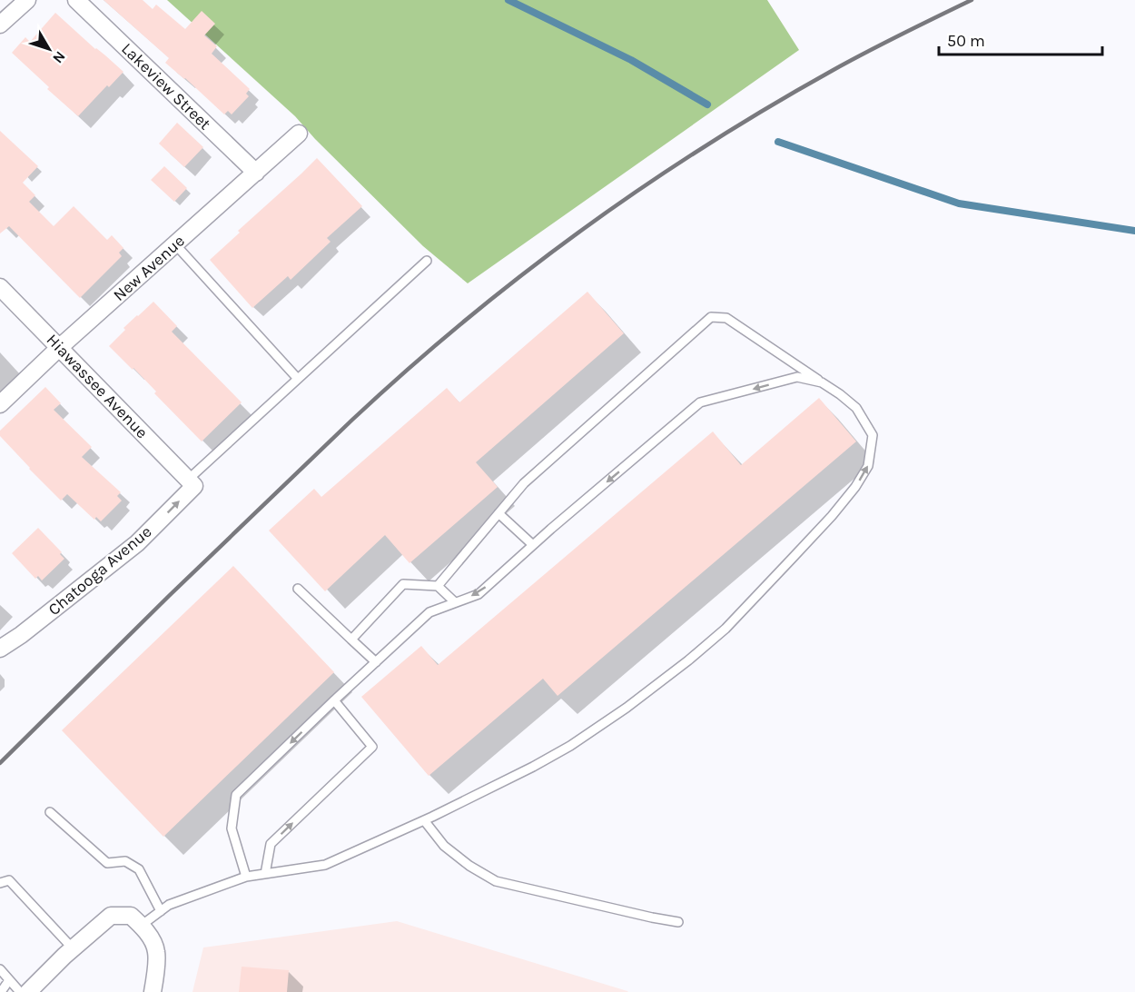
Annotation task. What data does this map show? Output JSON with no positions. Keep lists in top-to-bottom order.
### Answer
{
  "streets": {
    "street": [
      "Lakeview Street",
      "New Avenue",
      "Hiawassee Avenue",
      "Chatooga Avenue"
    ]
  },
  "crossings": [
    ["Lakeview Street", "New Avenue"],
    ["New Avenue", "Hiawassee Avenue"],
    ["Hiawassee Avenue", "Chatooga Avenue"]
  ],
  "one_way": ["Chatooga Avenue"],
  "scale_bar": "50 m",
  "north": "bottom right"
}
